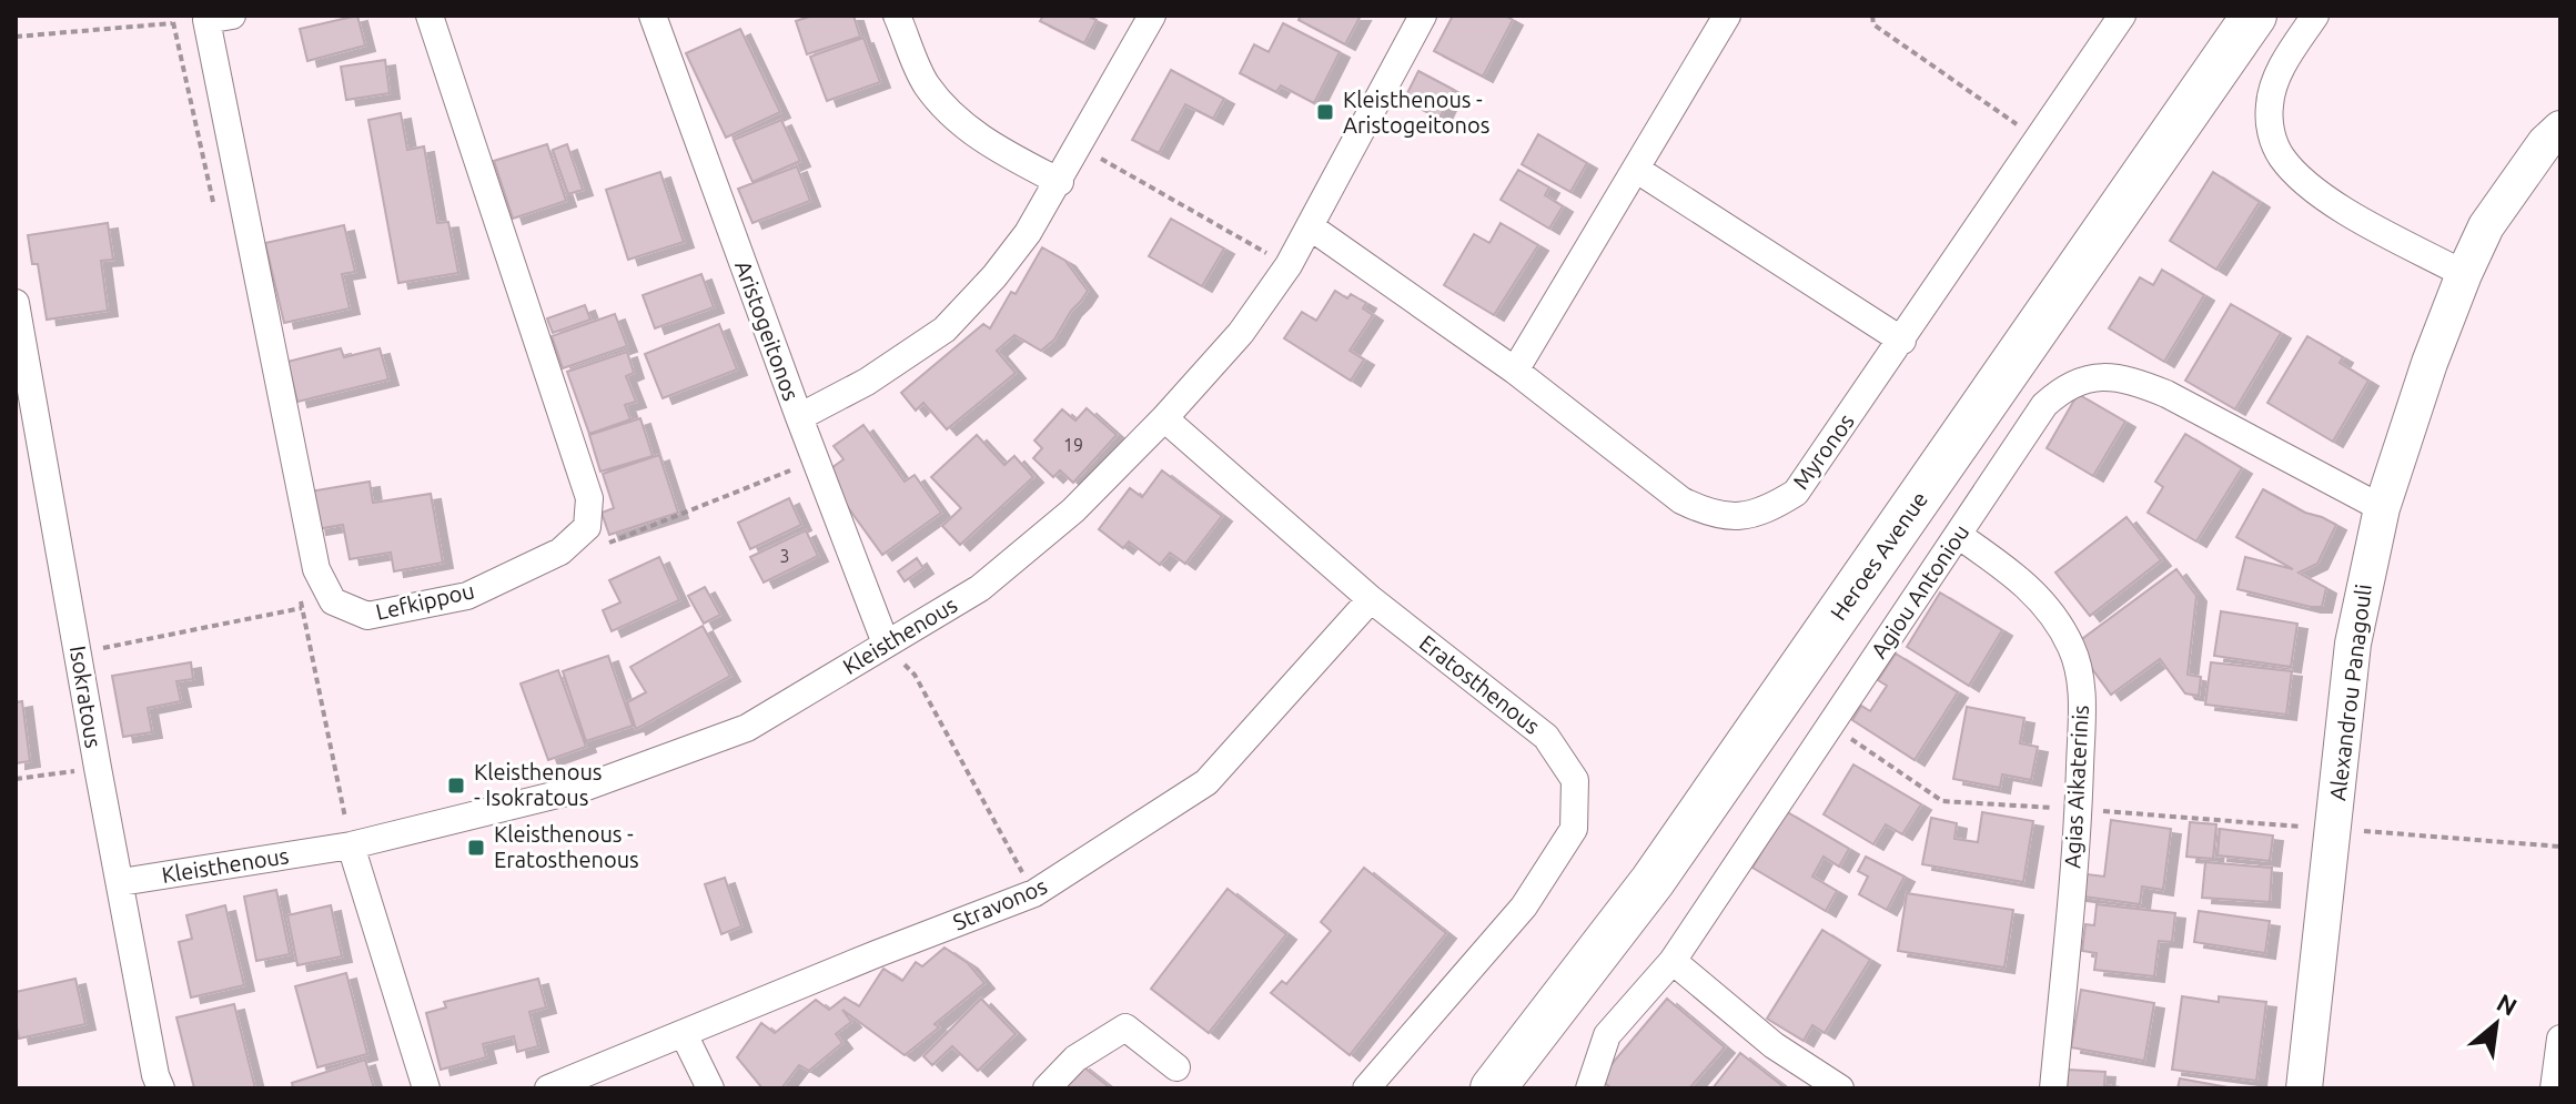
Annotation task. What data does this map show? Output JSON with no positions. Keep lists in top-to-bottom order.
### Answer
{
  "streets": {
    "main road": ["Heroes Avenue"],
    "street": [
      "Aristogeitonos",
      "Myronos",
      "Agiou Antoniou",
      "Lefkippou",
      "Kleisthenous",
      "Eratosthenous",
      "Alexandrou Panagouli",
      "Isokratous",
      "Agias Aikaterinis",
      "Stravonos"
    ]
  },
  "crossings": [
    ["Aristogeitonos", "Kleisthenous"],
    ["Myronos", "Kleisthenous"],
    ["Agiou Antoniou", "Alexandrou Panagouli"],
    ["Agiou Antoniou", "Agias Aikaterinis"],
    ["Kleisthenous", "Eratosthenous"],
    ["Kleisthenous", "Isokratous"],
    ["Eratosthenous", "Stravonos"]
  ],
  "places": {
    "transit": ["Kleisthenous - Aristogeitonos", "Kleisthenous - Isokratous", "Kleisthenous - Eratosthenous"]
  },
  "house_numbers": ["19", "3"],
  "north": "top right"
}
